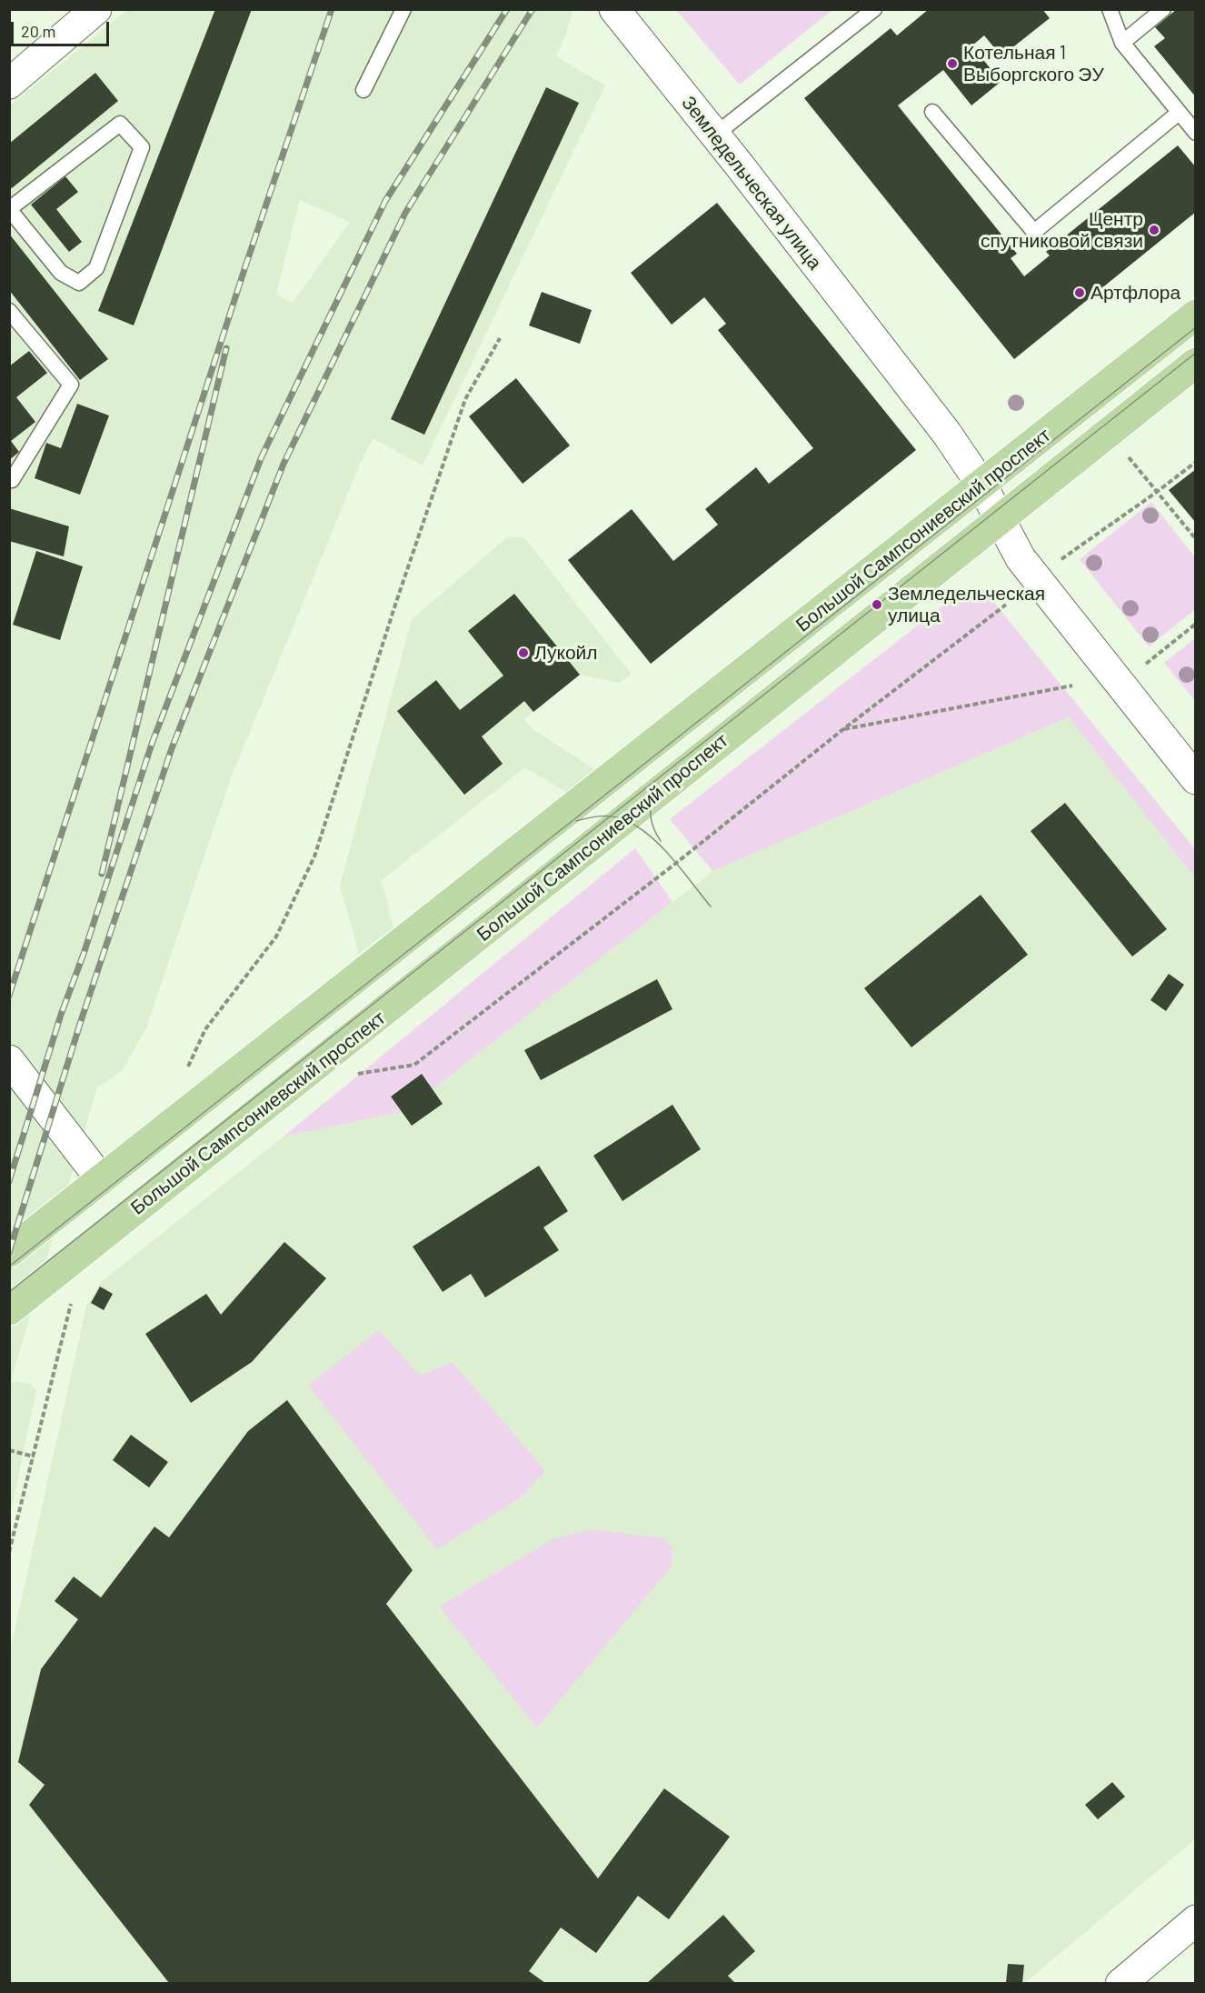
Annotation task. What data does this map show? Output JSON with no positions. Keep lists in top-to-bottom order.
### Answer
{
  "streets": {
    "main road": ["Большой Сампсониевский проспект"],
    "street": ["Земледельческая улица"]
  },
  "crossings": [
    ["Земледельческая улица", "Большой Сампсониевский проспект"]
  ],
  "places": [
    "Котельная 1 Выборгского ЭУ",
    "Центр спутниковой связи",
    "Артфлора",
    "Земледельческая улица",
    "Лукойл"
  ],
  "scale_bar": "20 m"
}
